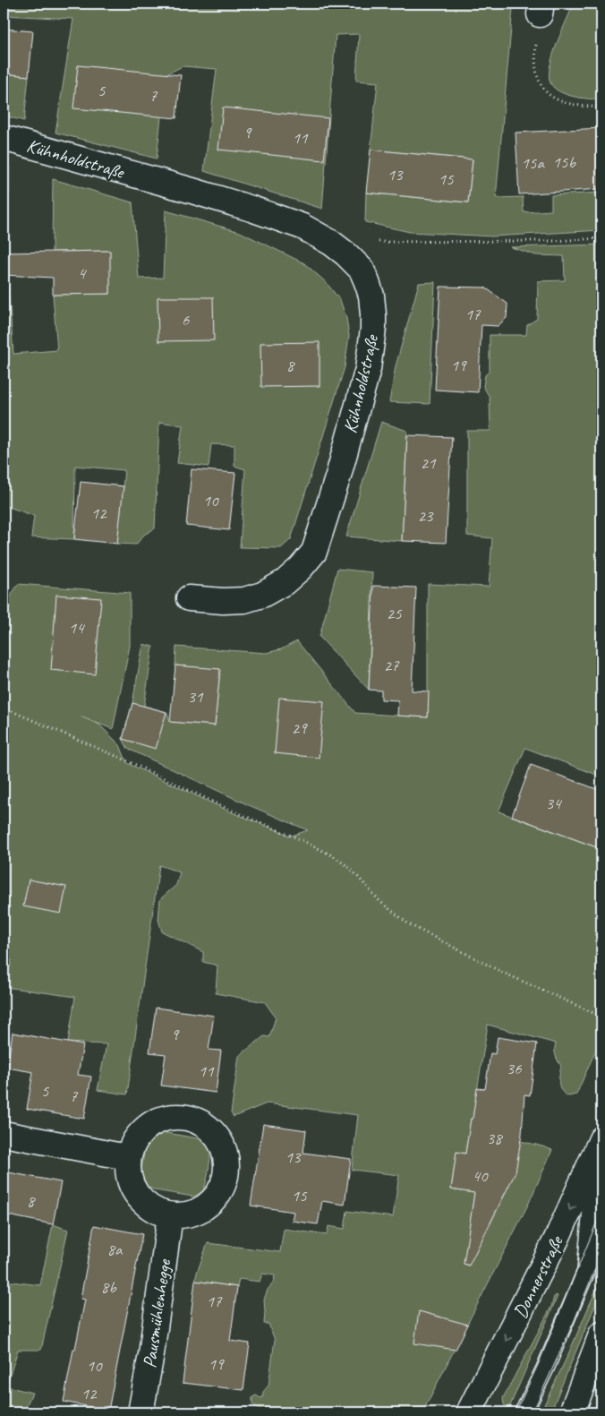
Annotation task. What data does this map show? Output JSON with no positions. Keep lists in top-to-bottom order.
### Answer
{
  "streets": {
    "street": ["Kühnholdstraße", "Donnerstraße", "Pausmühlenhegge"]
  },
  "one_way": ["Donnerstraße"],
  "house_numbers": [
    "5",
    "7",
    "9",
    "11",
    "15b",
    "15a",
    "13",
    "15",
    "4",
    "17",
    "6",
    "8",
    "19",
    "21",
    "10",
    "12",
    "23",
    "25",
    "14",
    "27",
    "31",
    "29",
    "34",
    "9",
    "36",
    "11",
    "5",
    "7",
    "38",
    "13",
    "40",
    "15",
    "8",
    "8a",
    "8b",
    "17",
    "19",
    "10",
    "12"
  ]
}
